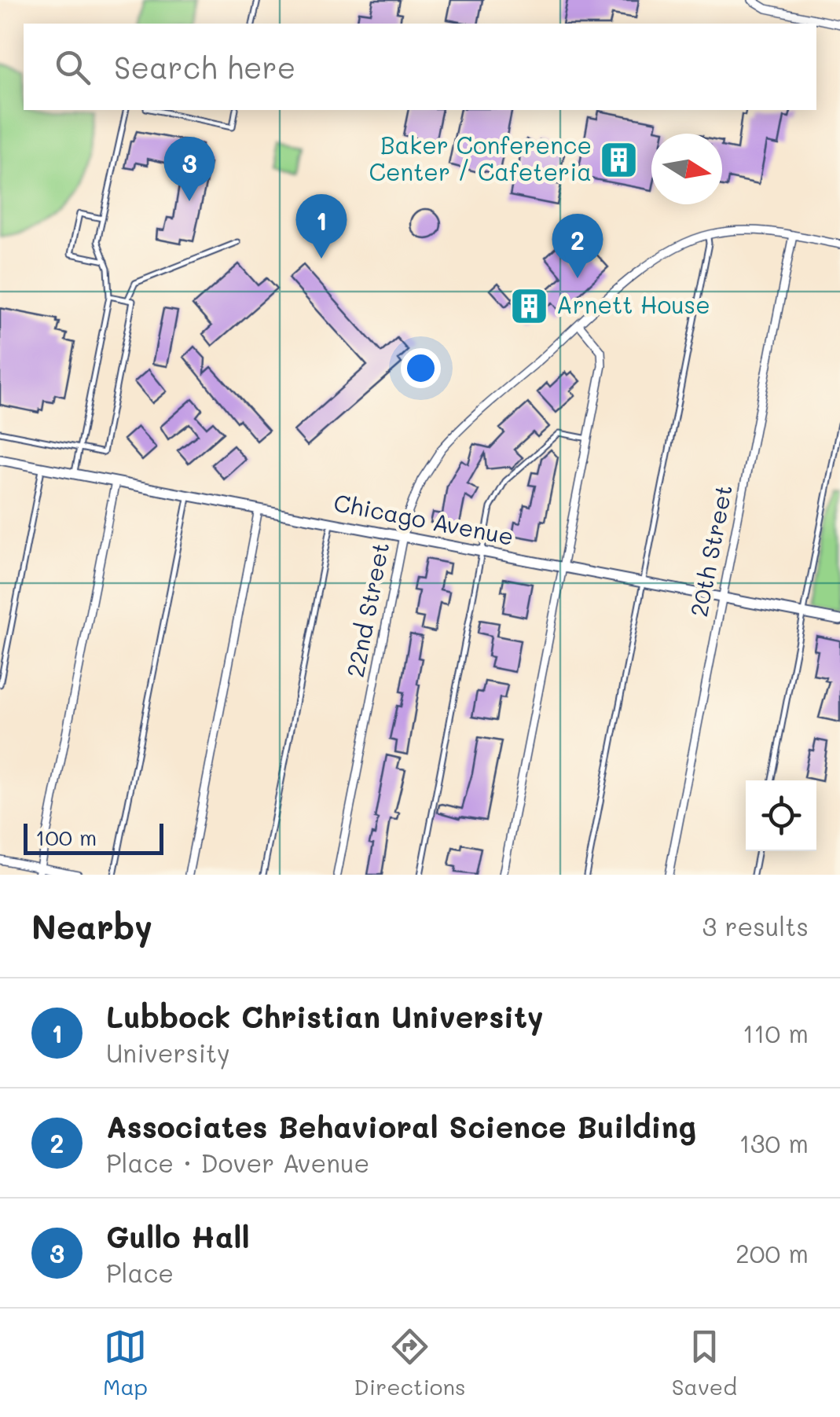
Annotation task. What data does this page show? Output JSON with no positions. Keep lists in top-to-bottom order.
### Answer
{
  "streets": {
    "street": ["Chicago Avenue", "20th Street", "22nd Street"]
  },
  "crossings": [
    ["Chicago Avenue", "20th Street"],
    ["Chicago Avenue", "22nd Street"],
    ["20th Street", "22nd Street"]
  ],
  "places": {
    "building": ["Baker Conference Center / Cafeteria", "Arnett House"]
  },
  "scale_bar": "100 m",
  "north": "right",
  "page": {
    "search": "Search here",
    "pins": ["3", "1", "2"],
    "scale": "100 m",
    "heading": ["Nearby", "3 results"],
    "list": [
      {
        "mark": "1",
        "name": "Lubbock Christian University",
        "note": "University",
        "value": "110 m"
      },
      {
        "mark": "2",
        "name": "Associates Behavioral Science Building",
        "note": "Place · Dover Avenue",
        "value": "130 m"
      },
      {
        "mark": "3",
        "name": "Gullo Hall",
        "note": "Place",
        "value": "200 m"
      }
    ],
    "nav": ["Map", "Directions", "Saved"]
  }
}
